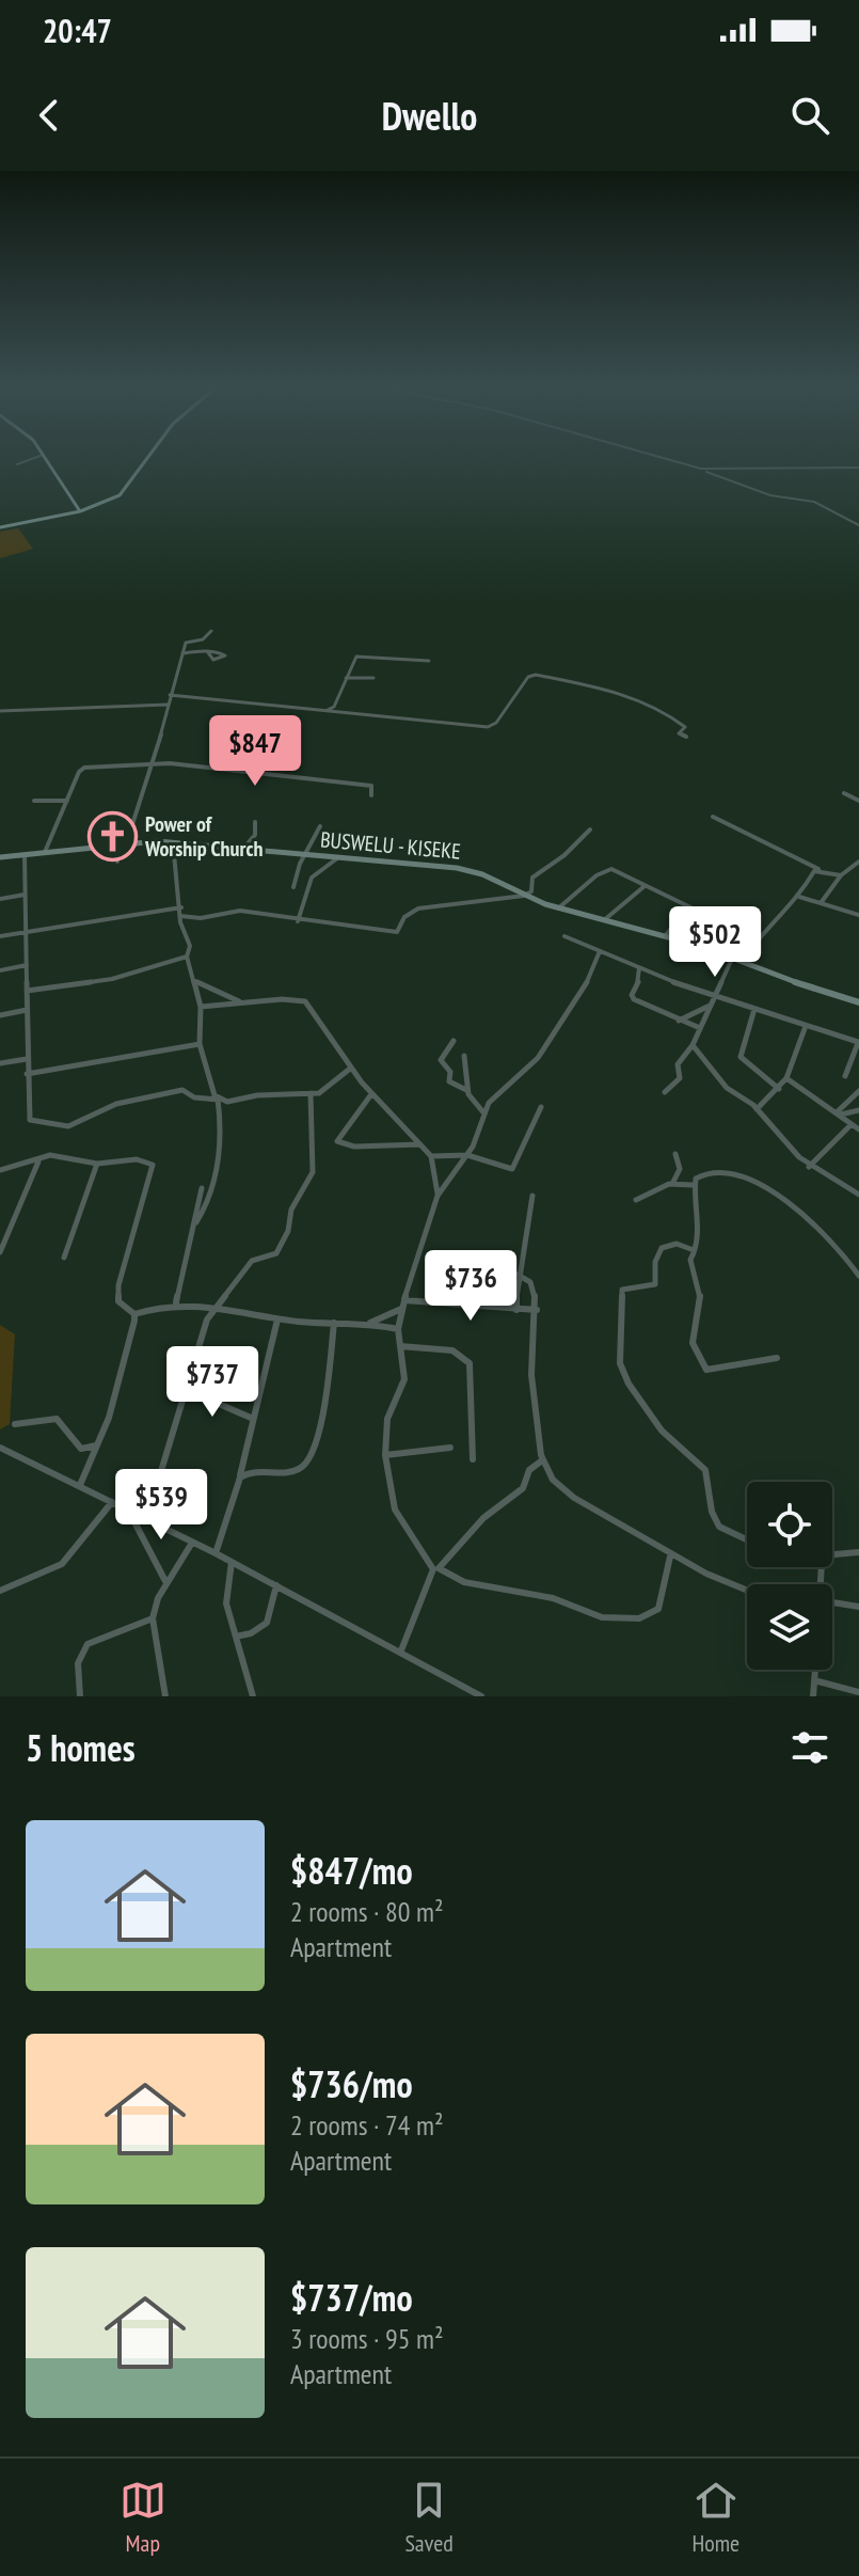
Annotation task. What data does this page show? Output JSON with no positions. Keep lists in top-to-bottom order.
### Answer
{
  "streets": {
    "main road": ["BUSWELU - KISEKE"]
  },
  "places": {
    "church": ["Power of Worship Church"]
  },
  "page": {
    "status": "20:47",
    "header": "Dwello",
    "price": [
      "$847",
      "$502",
      "$736",
      "$737",
      "$539"
    ],
    "heading": "5 homes",
    "list": [
      {
        "name": "$847/mo",
        "note": "2 rooms · 80 m² · Apartment"
      },
      {
        "name": "$736/mo",
        "note": "2 rooms · 74 m² · Apartment"
      },
      {
        "name": "$737/mo",
        "note": "3 rooms · 95 m² · Apartment"
      }
    ],
    "tabs": ["Map", "Saved", "Home"]
  }
}
